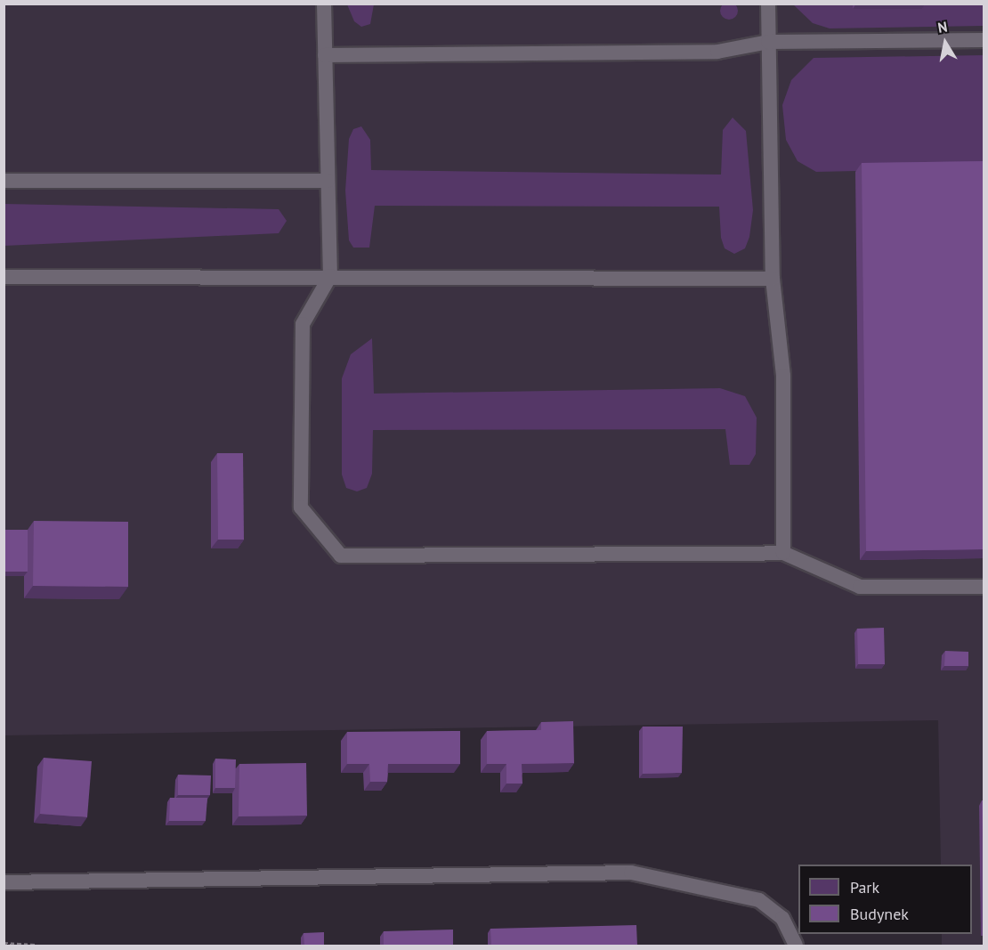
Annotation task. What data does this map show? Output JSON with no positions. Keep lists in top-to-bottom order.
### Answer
{
  "legend": ["Park", "Budynek"],
  "north": "top"
}
